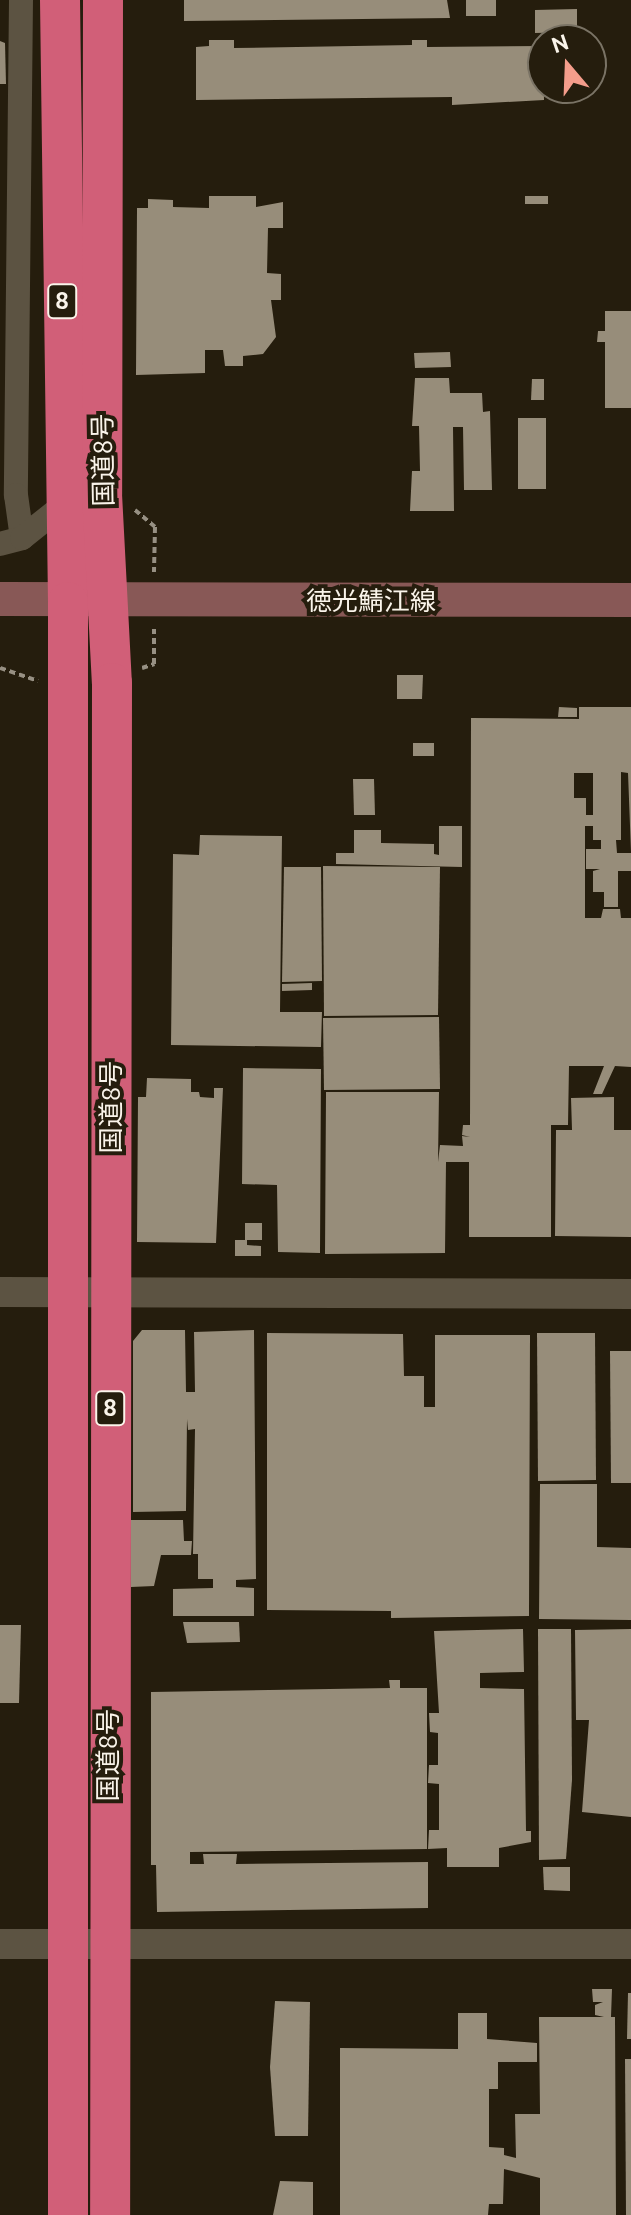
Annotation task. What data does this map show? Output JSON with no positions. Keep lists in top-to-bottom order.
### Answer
{
  "streets": {
    "highway": ["8", "国道8号"],
    "main road": ["徳光鯖江線"]
  },
  "crossings": [
    ["国道8号", "徳光鯖江線"]
  ],
  "north": "top"
}
